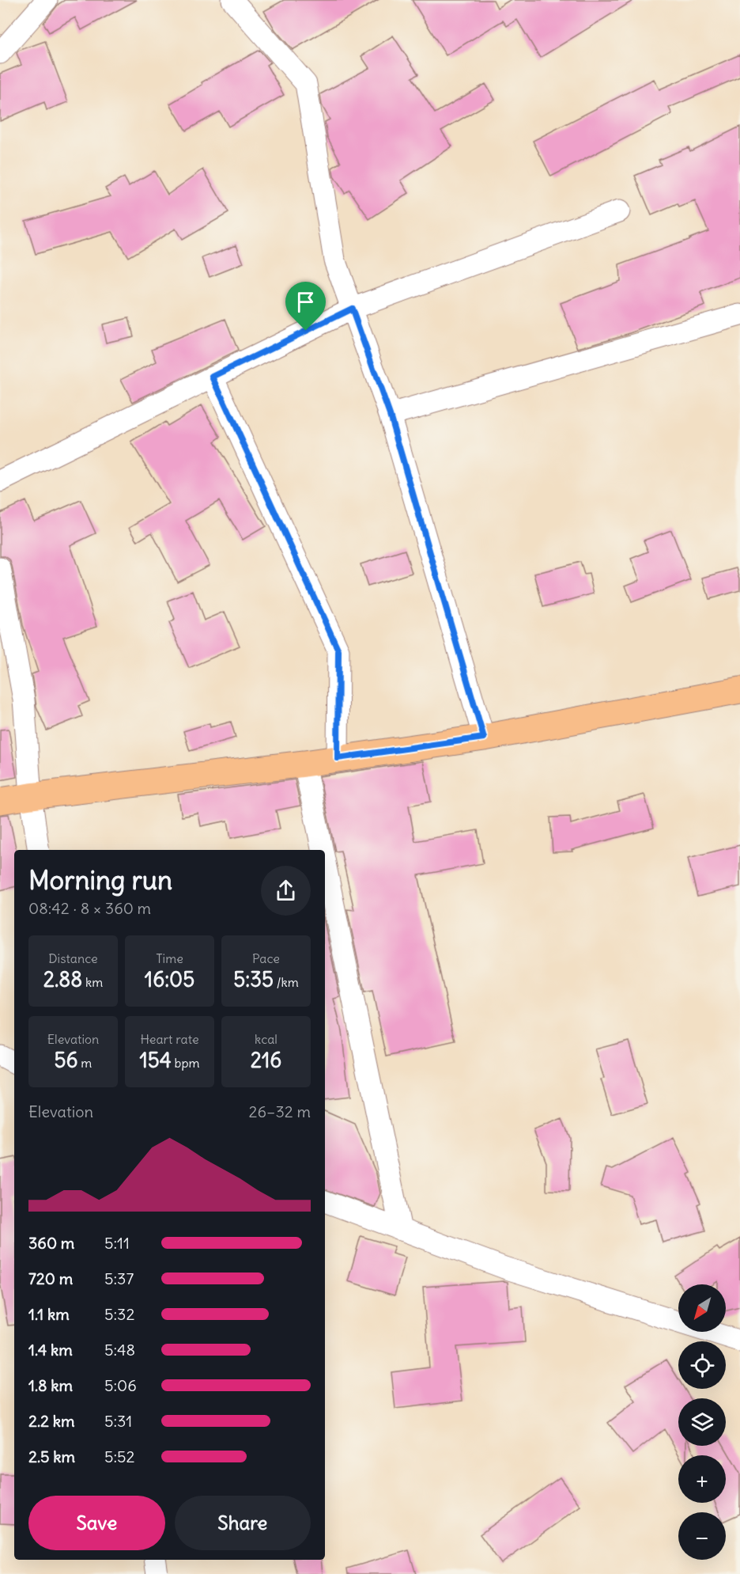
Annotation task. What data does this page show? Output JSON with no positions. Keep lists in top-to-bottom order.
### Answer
{
  "north": "bottom left",
  "page": {
    "heading": ["Morning run", "08:42 · 8 × 360 m"],
    "stats": [
      ["Distance", "2.88 km"],
      ["Time", "16:05"],
      ["Pace", "5:35 /km"],
      ["Elevation", "56 m"],
      ["Heart rate", "154 bpm"],
      ["kcal", "216"]
    ],
    "chart": ["Elevation", "26–32 m"],
    "list": [
      {
        "name": "360 m",
        "note": "5:11"
      },
      {
        "name": "720 m",
        "note": "5:37"
      },
      {
        "name": "1.1 km",
        "note": "5:32"
      },
      {
        "name": "1.4 km",
        "note": "5:48"
      },
      {
        "name": "1.8 km",
        "note": "5:06"
      },
      {
        "name": "2.2 km",
        "note": "5:31"
      },
      {
        "name": "2.5 km",
        "note": "5:52"
      }
    ],
    "map_buttons": ["+", "−"],
    "buttons": ["Save", "Share"]
  }
}
